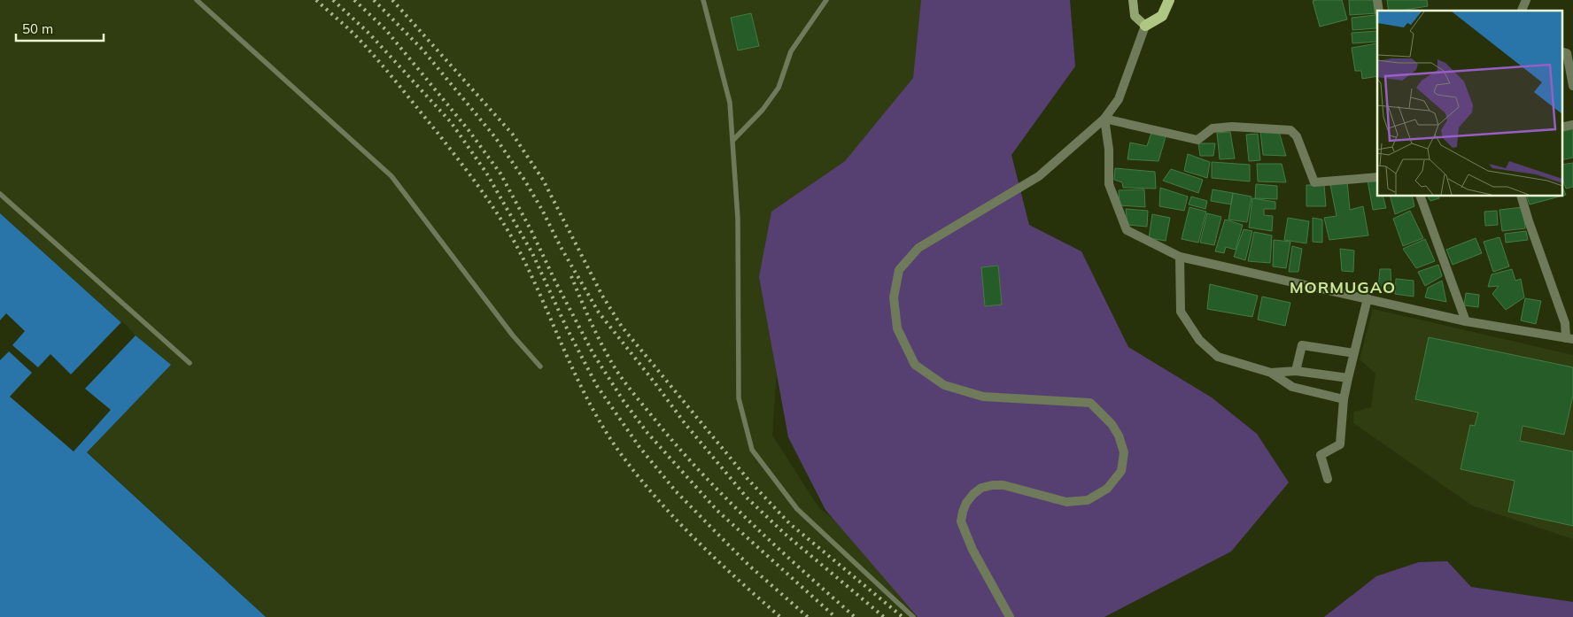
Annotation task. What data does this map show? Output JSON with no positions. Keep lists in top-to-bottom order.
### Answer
{
  "districts": ["MORMUGAO"],
  "scale_bar": "50 m"
}
